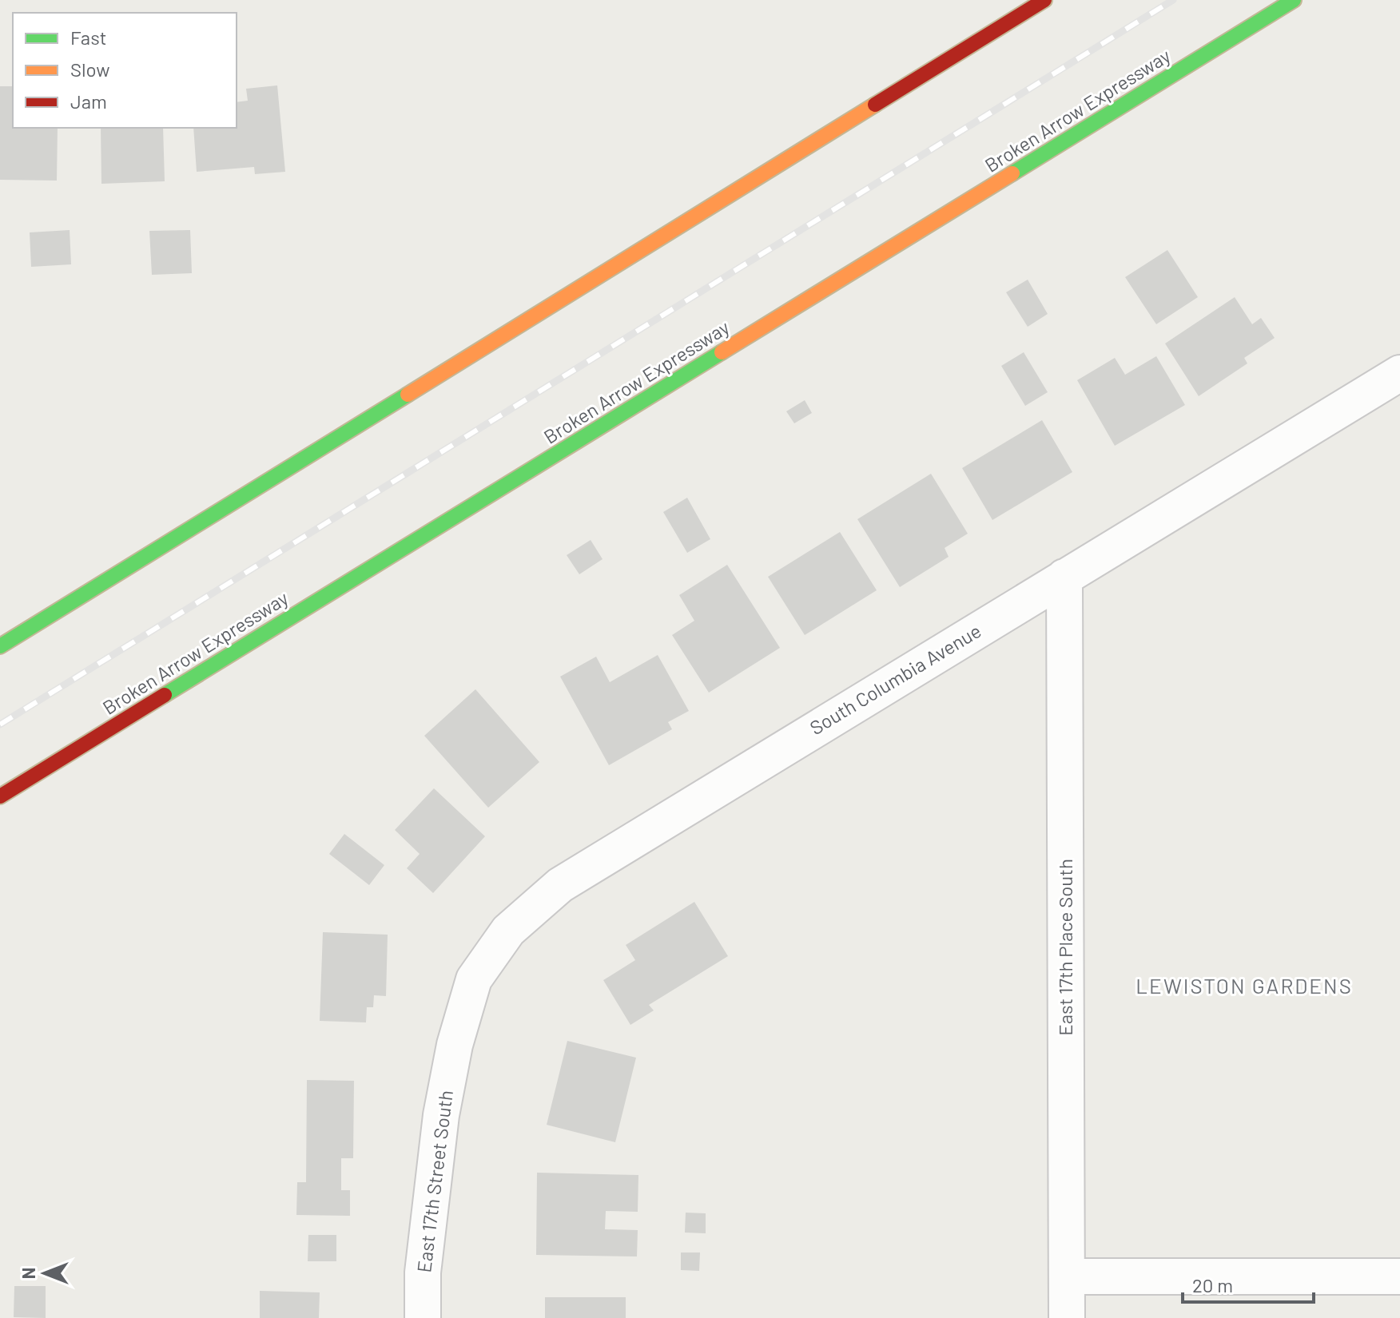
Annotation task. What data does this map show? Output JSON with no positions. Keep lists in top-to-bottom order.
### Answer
{
  "streets": {
    "highway": ["Broken Arrow Expressway"],
    "street": ["South Columbia Avenue", "East 17th Place South", "East 17th Street South"]
  },
  "crossings": [
    ["South Columbia Avenue", "East 17th Place South"],
    ["South Columbia Avenue", "East 17th Street South"]
  ],
  "districts": ["LEWISTON GARDENS"],
  "legend": ["Fast", "Slow", "Jam"],
  "scale_bar": "20 m",
  "north": "left"
}
